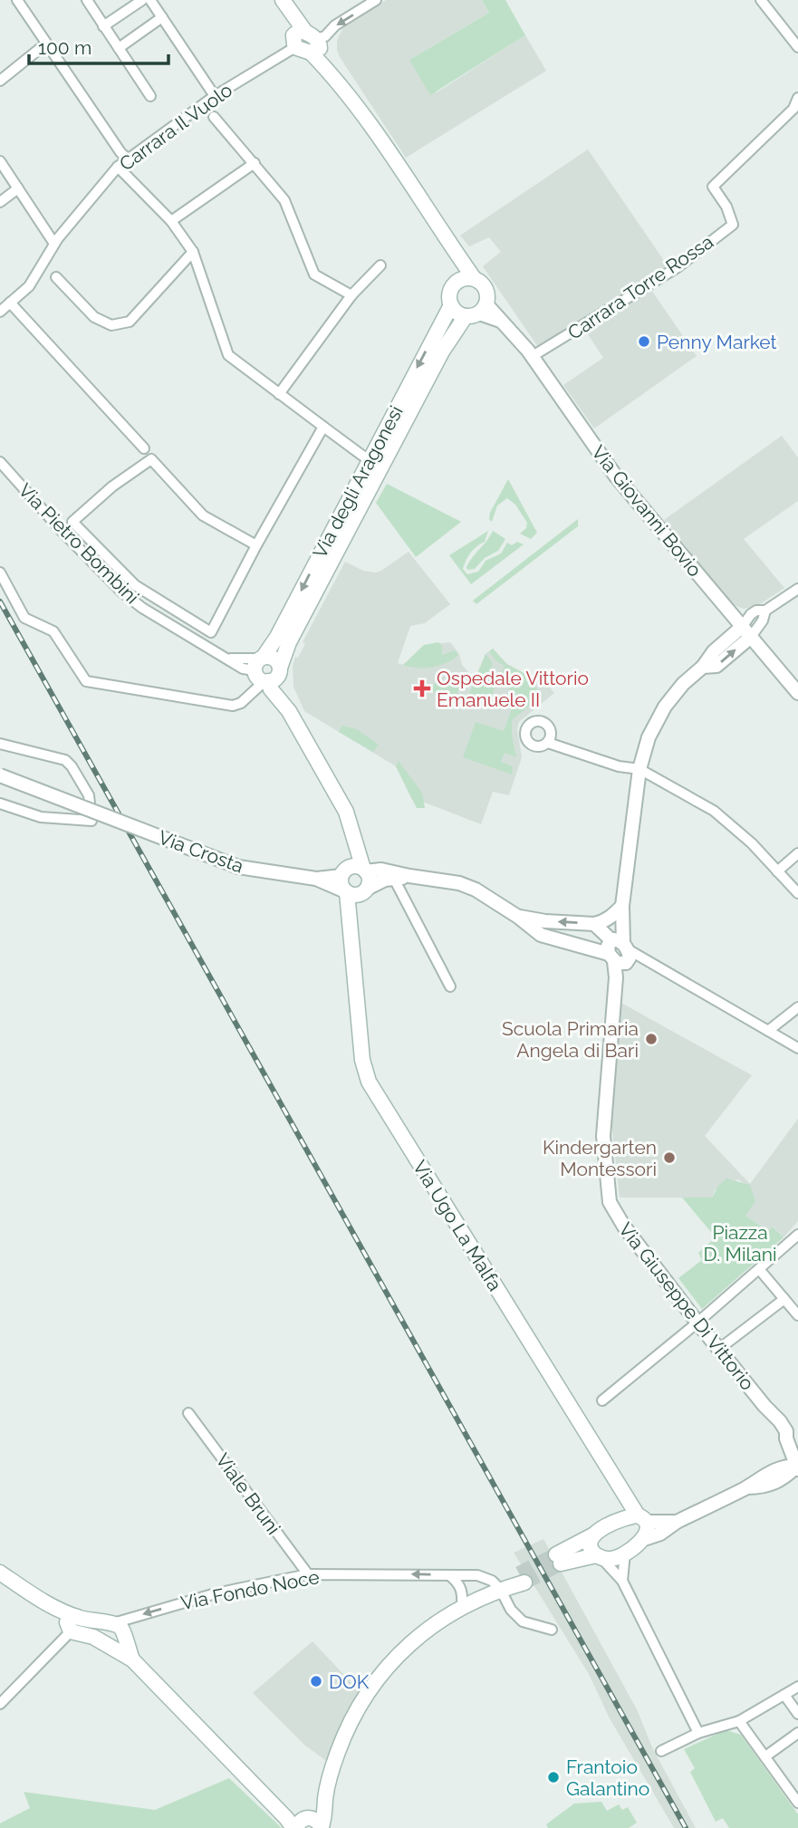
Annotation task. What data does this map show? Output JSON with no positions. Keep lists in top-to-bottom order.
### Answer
{
  "streets": {
    "main road": [
      "Via degli Aragonesi",
      "Via Giovanni Bovio",
      "Via Ugo La Malfa",
      "Via Fondo Noce"
    ],
    "street": [
      "Carrara Il Vuolo",
      "Carrara Torre Rossa",
      "Via Pietro Bombini",
      "Via Crosta",
      "Via Giuseppe Di Vittorio",
      "Viale Bruni"
    ]
  },
  "crossings": [
    ["Carrara Torre Rossa", "Via Giovanni Bovio"],
    ["Via degli Aragonesi", "Via Giovanni Bovio"],
    ["Via degli Aragonesi", "Via Pietro Bombini"],
    ["Via Giovanni Bovio", "Via Giuseppe Di Vittorio"],
    ["Via Crosta", "Via Ugo La Malfa"],
    ["Viale Bruni", "Via Fondo Noce"]
  ],
  "one_way": ["Via Fondo Noce"],
  "parks": ["Piazza D. Milani"],
  "places": {
    "other": [
      "Penny Market",
      "Scuola Primaria Angela di Bari",
      "Kindergarten Montessori",
      "DOK",
      "Frantoio Galantino"
    ],
    "health": ["Ospedale Vittorio Emanuele II"]
  },
  "scale_bar": "100 m"
}
